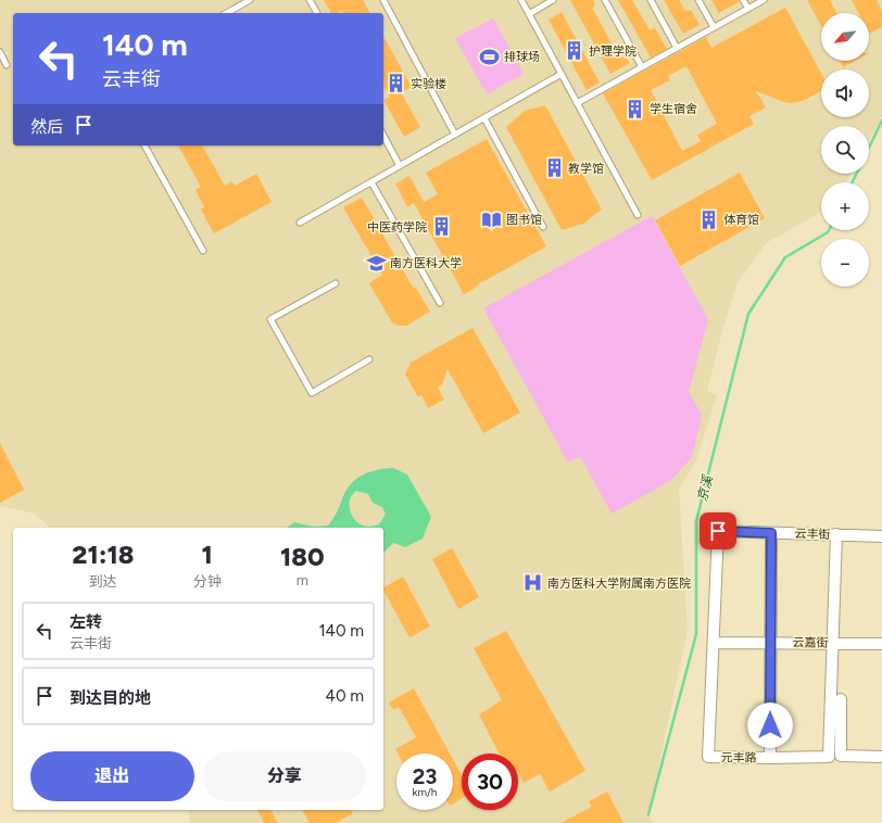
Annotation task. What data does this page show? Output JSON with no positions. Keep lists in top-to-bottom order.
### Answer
{
  "streets": {
    "street": ["云丰街", "云嘉街", "元丰路"]
  },
  "crossings": [
    ["云丰街", "元丰路"],
    ["云嘉街", "元丰路"]
  ],
  "water": ["京溪"],
  "places": {
    "building": [
      "护理学院",
      "实验楼",
      "学生宿舍",
      "教学馆",
      "体育馆",
      "中医药学院"
    ],
    "sports": ["排球场"],
    "library": ["图书馆"],
    "school or university": ["南方医科大学"],
    "hospital": ["南方医科大学附属南方医院"]
  },
  "north": "bottom left",
  "page": {
    "map_buttons": ["+", "−"],
    "turn": ["140 m", "云丰街"],
    "then": "然后",
    "eta": [
      "21:18",
      "到达",
      "1",
      "分钟",
      "180",
      "m"
    ],
    "list": [
      {
        "name": "左转",
        "note": "云丰街",
        "value": "140 m"
      },
      {
        "name": "到达目的地",
        "value": "40 m"
      }
    ],
    "buttons": ["退出", "分享"],
    "speed": "23 km/h",
    "limit": "30"
  }
}
